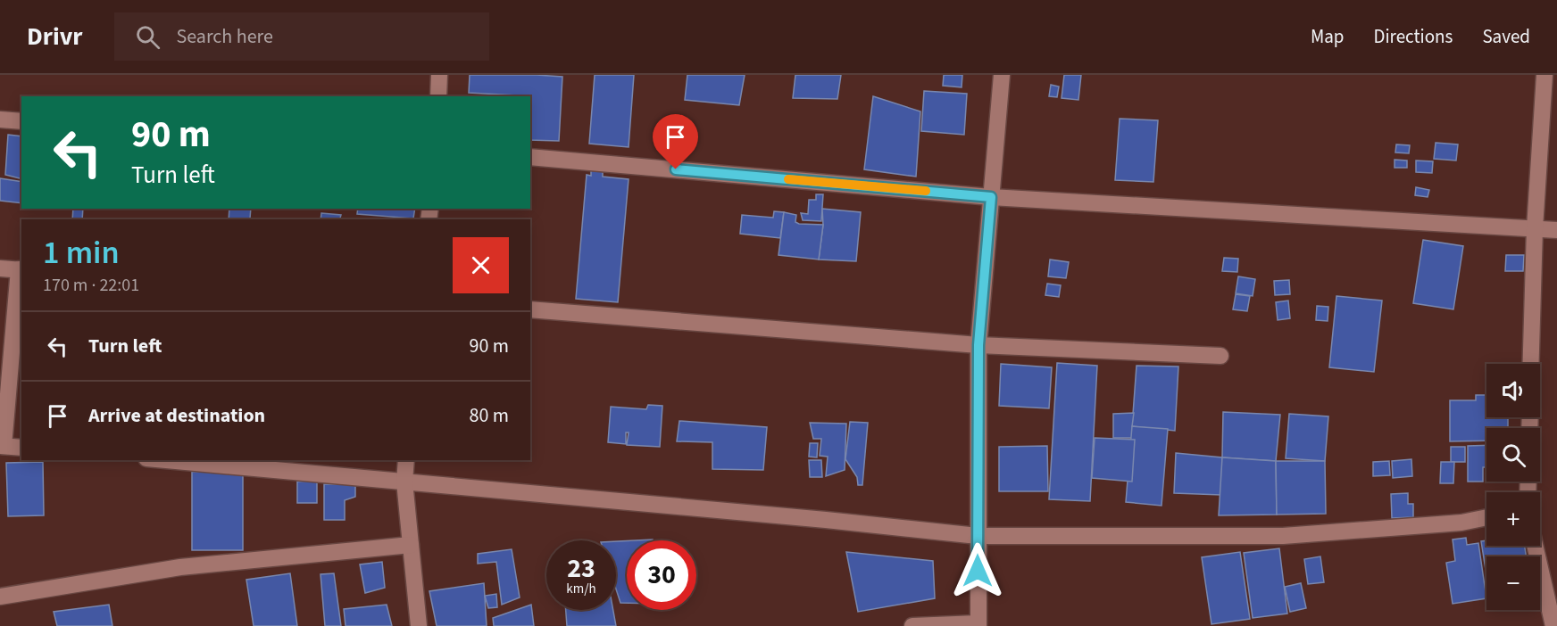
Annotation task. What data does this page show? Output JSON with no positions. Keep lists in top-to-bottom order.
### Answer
{
  "page": {
    "header": "Drivr",
    "search": "Search here",
    "nav": ["Map", "Directions", "Saved"],
    "turn": ["90 m", "Turn left"],
    "heading": ["1 min", "170 m · 22:01"],
    "list": [
      {
        "name": "Turn left",
        "value": "90 m"
      },
      {
        "name": "Arrive at destination",
        "value": "80 m"
      }
    ],
    "map_buttons": ["+", "−"],
    "speed": "23 km/h",
    "limit": "30"
  }
}
